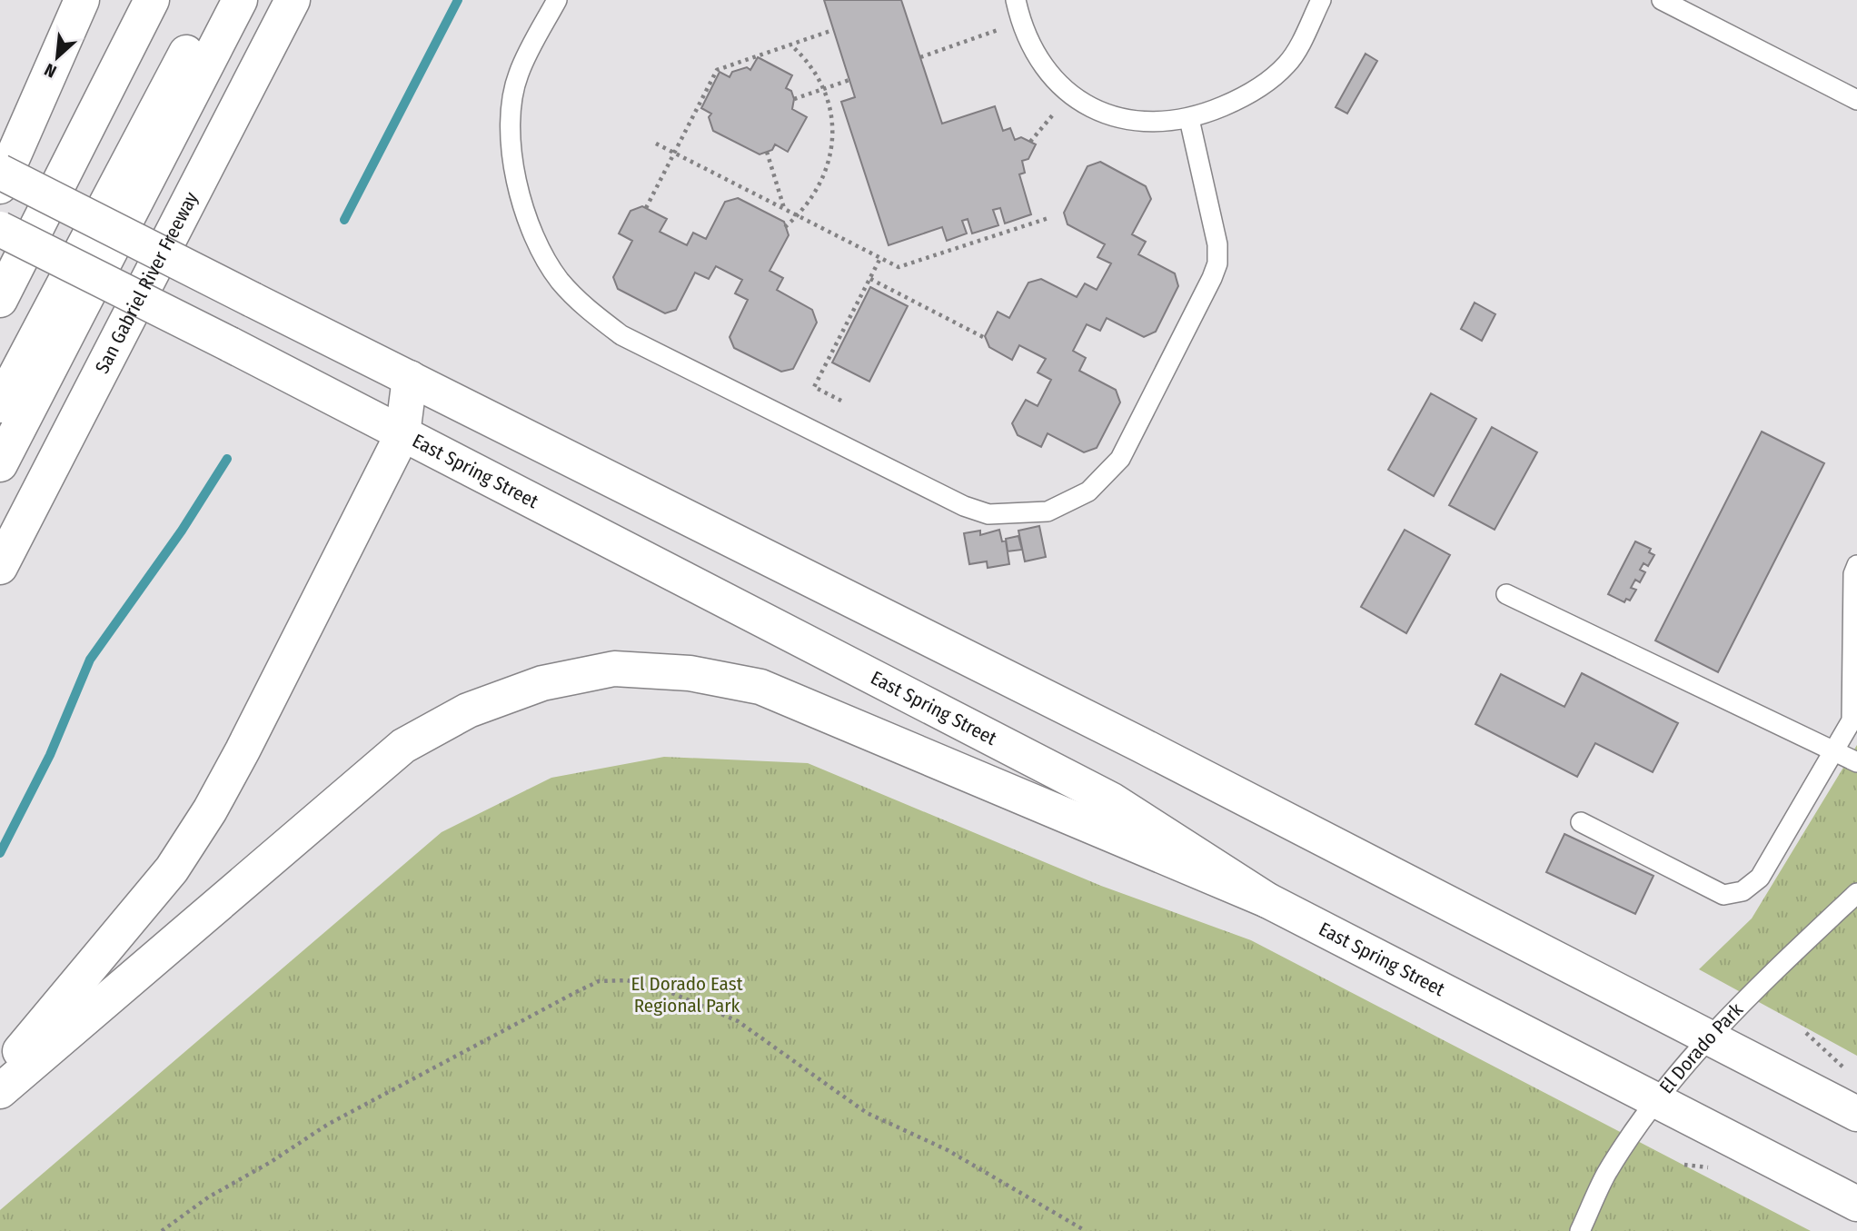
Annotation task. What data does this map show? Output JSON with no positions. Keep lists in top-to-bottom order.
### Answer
{
  "streets": {
    "main road": ["San Gabriel River Freeway", "East Spring Street"],
    "lane": ["El Dorado Park"]
  },
  "crossings": [
    ["East Spring Street", "El Dorado Park"]
  ],
  "parks": ["El Dorado East Regional Park"],
  "north": "bottom left"
}
